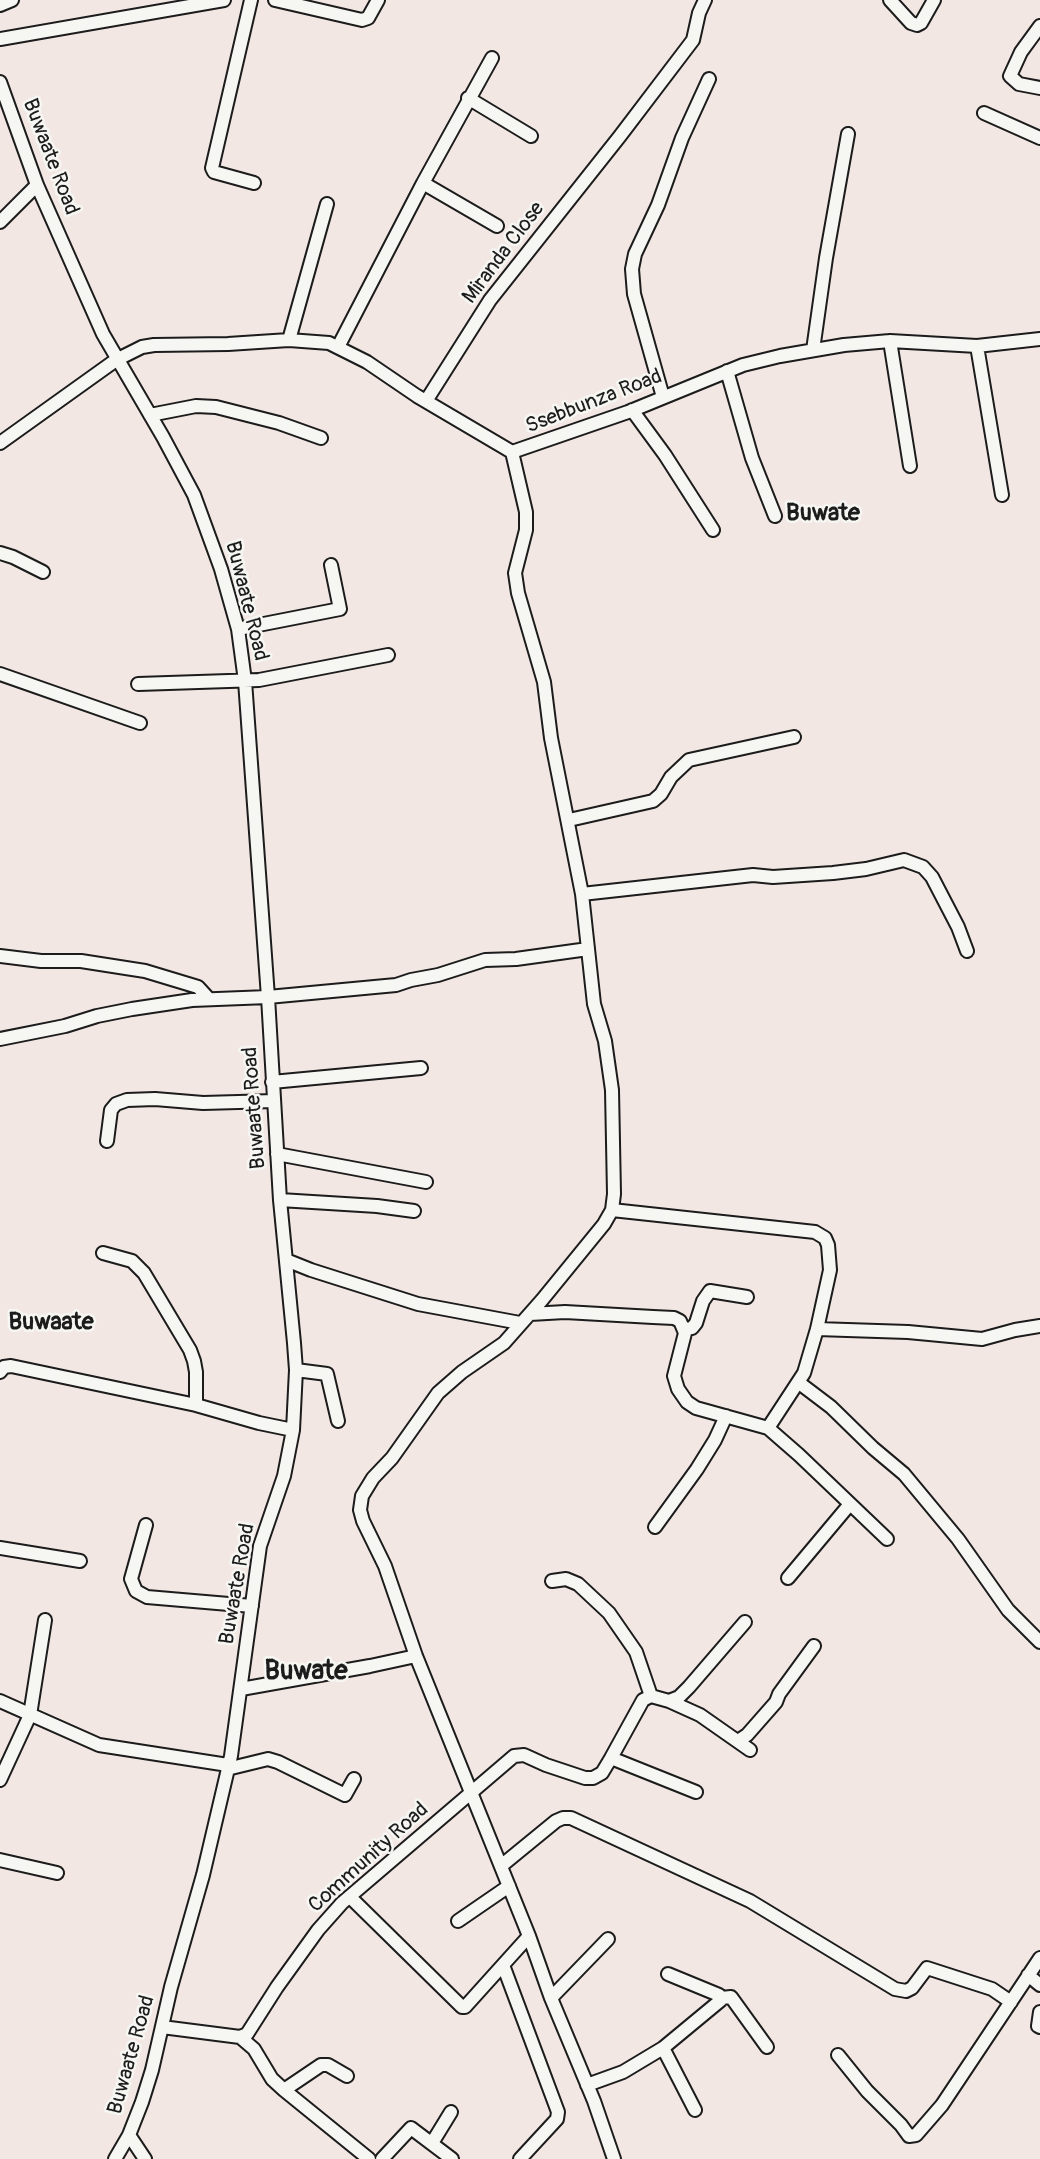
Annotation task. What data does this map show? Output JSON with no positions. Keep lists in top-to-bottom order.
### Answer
{
  "streets": {
    "street": [
      "Buwaate Road",
      "Miranda Close",
      "Ssebbunza Road",
      "Community Road"
    ]
  },
  "crossings": [
    ["Buwaate Road", "Ssebbunza Road"],
    ["Miranda Close", "Ssebbunza Road"]
  ],
  "districts": ["Buwate", "Buwaate", "Buwate"]
}
